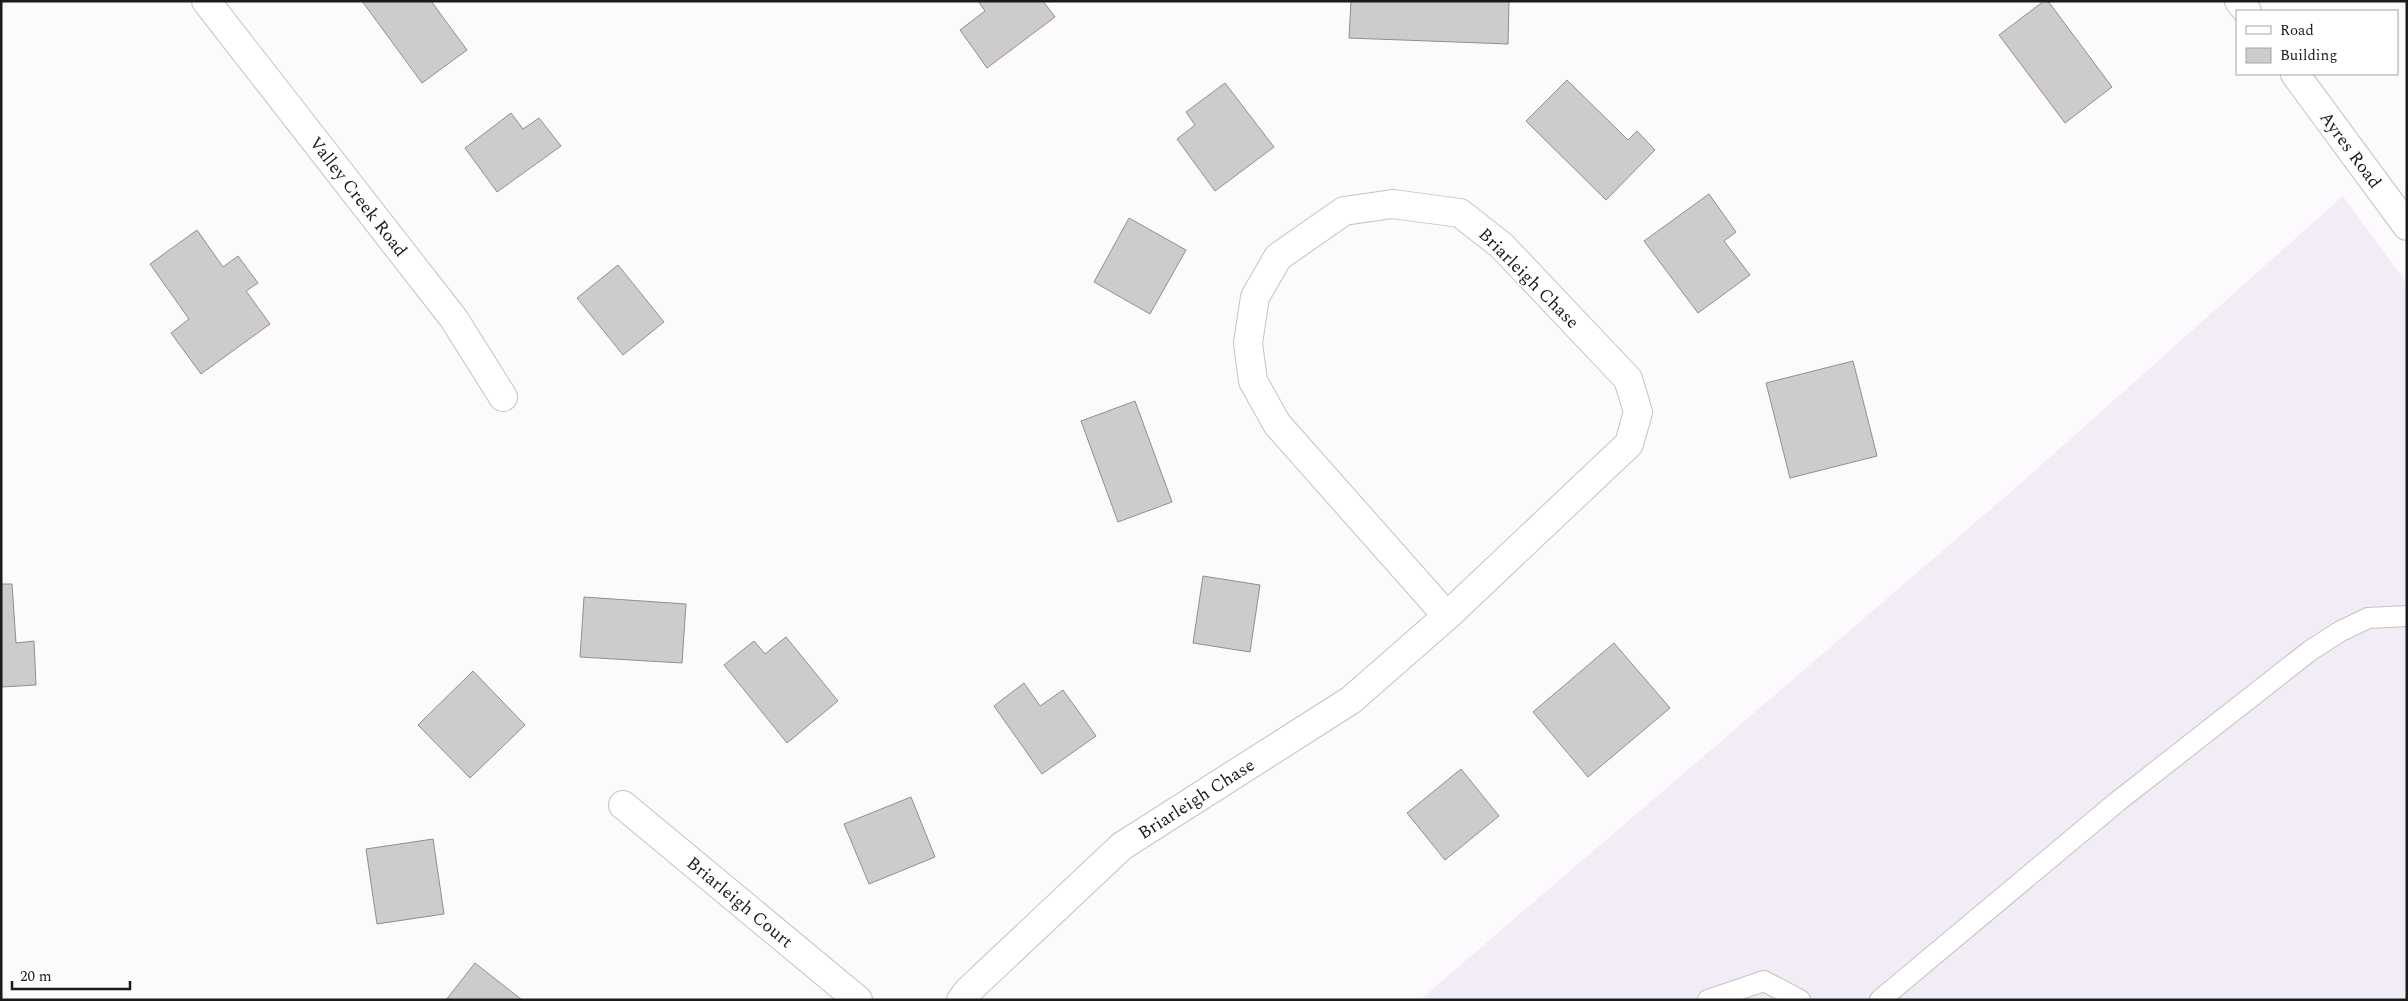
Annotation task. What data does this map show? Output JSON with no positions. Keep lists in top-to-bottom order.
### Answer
{
  "streets": {
    "street": [
      "Ayres Road",
      "Valley Creek Road",
      "Briarleigh Chase",
      "Briarleigh Court"
    ]
  },
  "legend": ["Road", "Building"],
  "scale_bar": "20 m"
}
